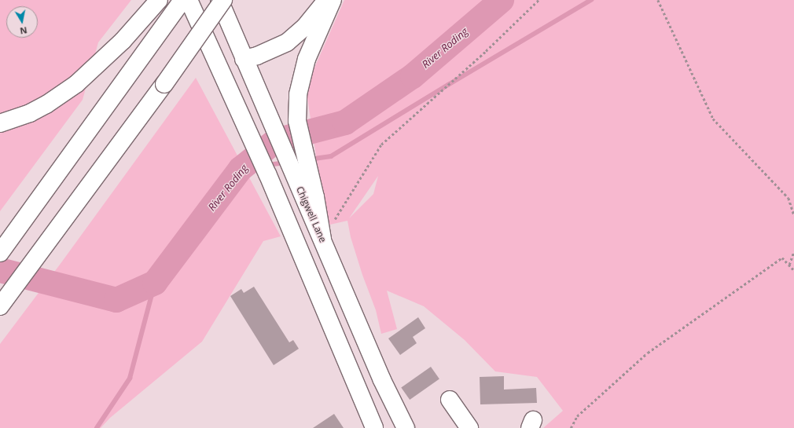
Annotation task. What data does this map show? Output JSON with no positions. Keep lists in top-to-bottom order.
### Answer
{
  "streets": {
    "main road": ["Chigwell Lane"]
  },
  "water": ["River Roding"],
  "north": "bottom"
}
